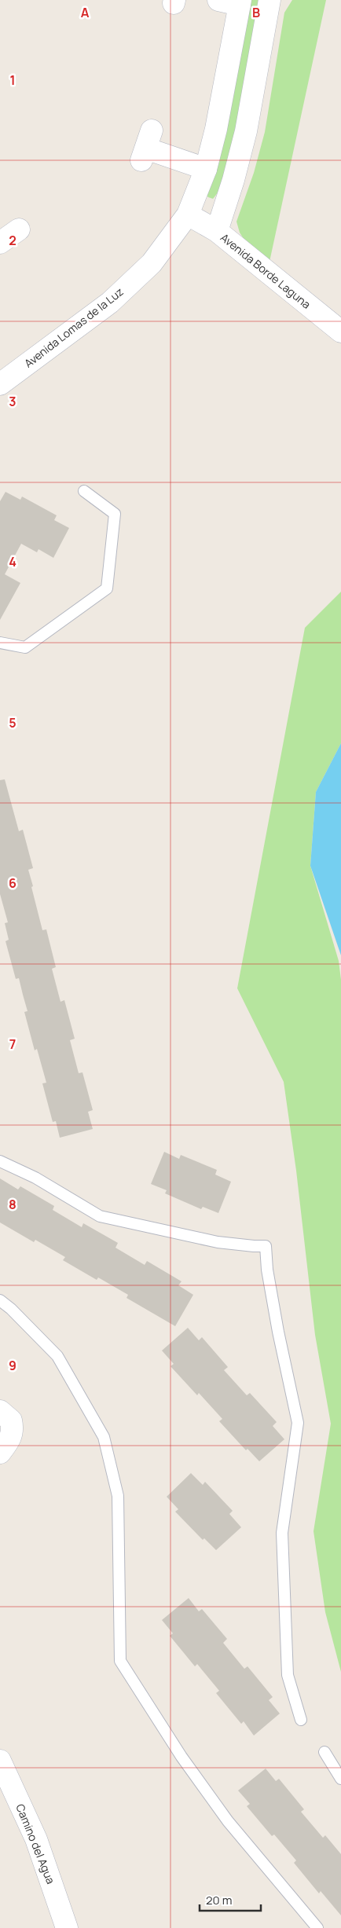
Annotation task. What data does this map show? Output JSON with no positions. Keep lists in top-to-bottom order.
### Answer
{
  "streets": {
    "street": ["Avenida Borde Laguna", "Avenida Lomas de la Luz", "Camino del Agua"]
  },
  "crossings": [
    ["Avenida Borde Laguna", "Avenida Lomas de la Luz"]
  ],
  "scale_bar": "20 m",
  "grid": {
    "columns": ["A", "B"],
    "rows": [
      "1",
      "2",
      "3",
      "4",
      "5",
      "6",
      "7",
      "8",
      "9"
    ]
  }
}
